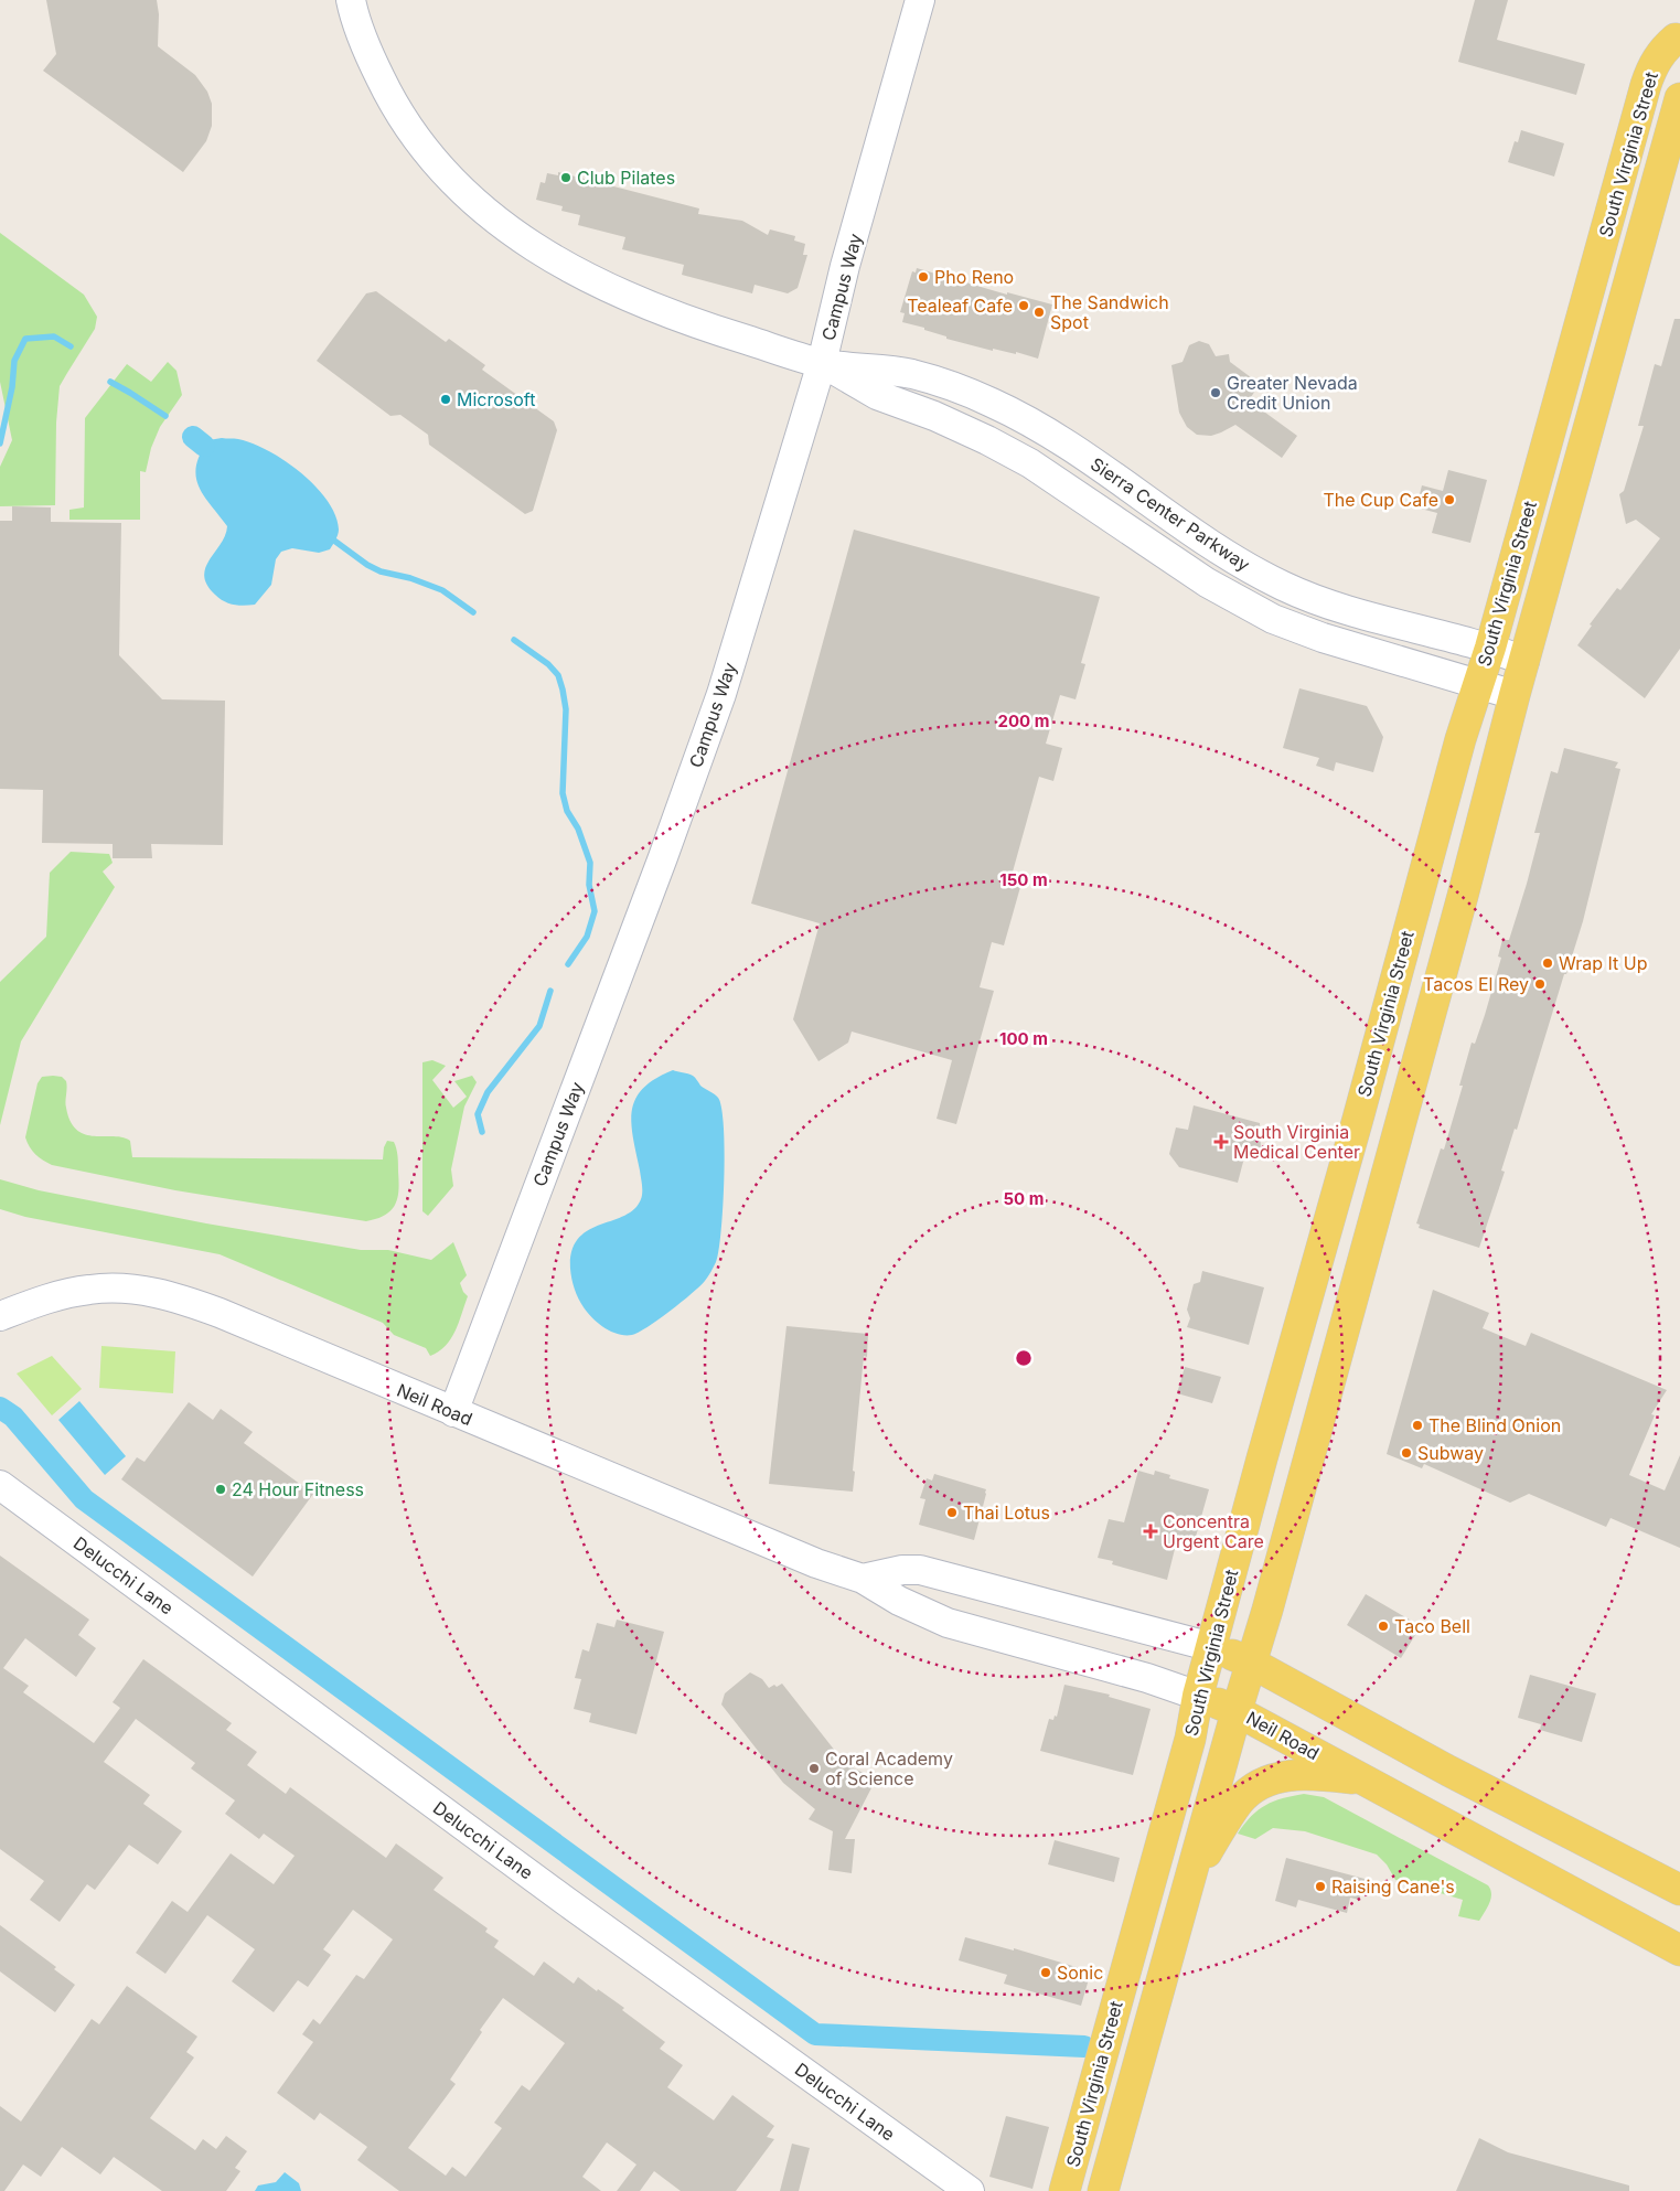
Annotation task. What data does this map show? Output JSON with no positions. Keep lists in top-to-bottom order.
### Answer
{
  "streets": {
    "main road": ["South Virginia Street", "Neil Road"],
    "street": ["Campus Way", "Sierra Center Parkway", "Delucchi Lane"]
  },
  "crossings": [
    ["South Virginia Street", "Sierra Center Parkway"],
    ["South Virginia Street", "Neil Road"],
    ["Campus Way", "Sierra Center Parkway"],
    ["Campus Way", "Neil Road"]
  ],
  "places": {
    "other": [
      "Club Pilates",
      "Pho Reno",
      "Tealeaf Cafe",
      "The Sandwich Spot",
      "Greater Nevada Credit Union",
      "Microsoft",
      "The Cup Cafe",
      "Wrap It Up",
      "Tacos El Rey",
      "The Blind Onion",
      "Subway",
      "24 Hour Fitness",
      "Thai Lotus",
      "Taco Bell",
      "Coral Academy of Science",
      "Raising Cane's",
      "Sonic"
    ],
    "health": ["South Virginia Medical Center", "Concentra Urgent Care"]
  },
  "rings": [
    "200 m",
    "150 m",
    "100 m",
    "50 m"
  ]
}
